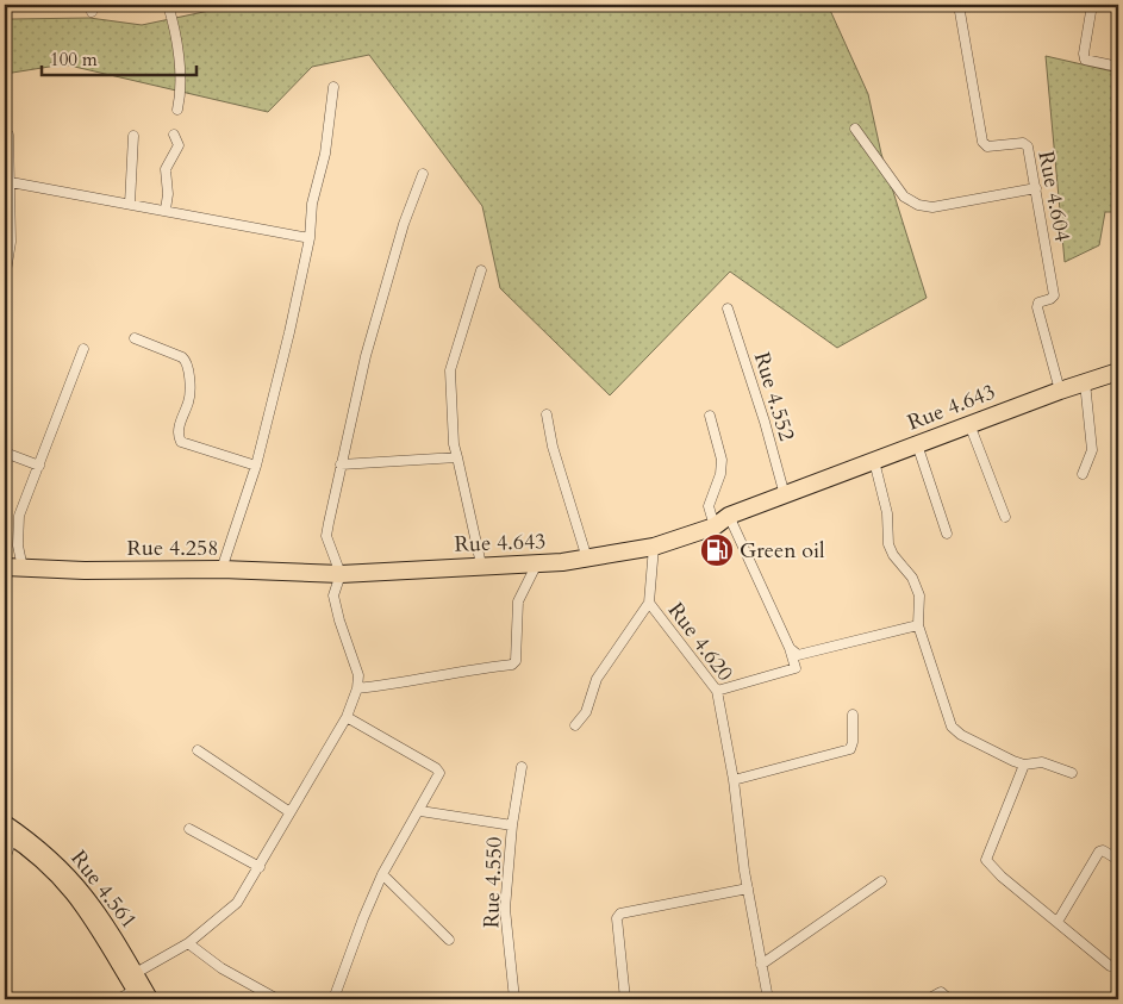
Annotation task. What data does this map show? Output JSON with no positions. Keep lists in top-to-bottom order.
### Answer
{
  "streets": {
    "highway": ["Rue 4.643", "Rue 4.258"],
    "main road": ["Rue 4.561"],
    "street": [
      "Rue 4.604",
      "Rue 4.552",
      "Rue 4.620",
      "Rue 4.550"
    ]
  },
  "crossings": [
    ["Rue 4.604", "Rue 4.643"],
    ["Rue 4.552", "Rue 4.643"],
    ["Rue 4.643", "Rue 4.258"],
    ["Rue 4.643", "Rue 4.620"]
  ],
  "places": {
    "fuel station": ["Green oil"]
  },
  "scale_bar": "100 m"
}
